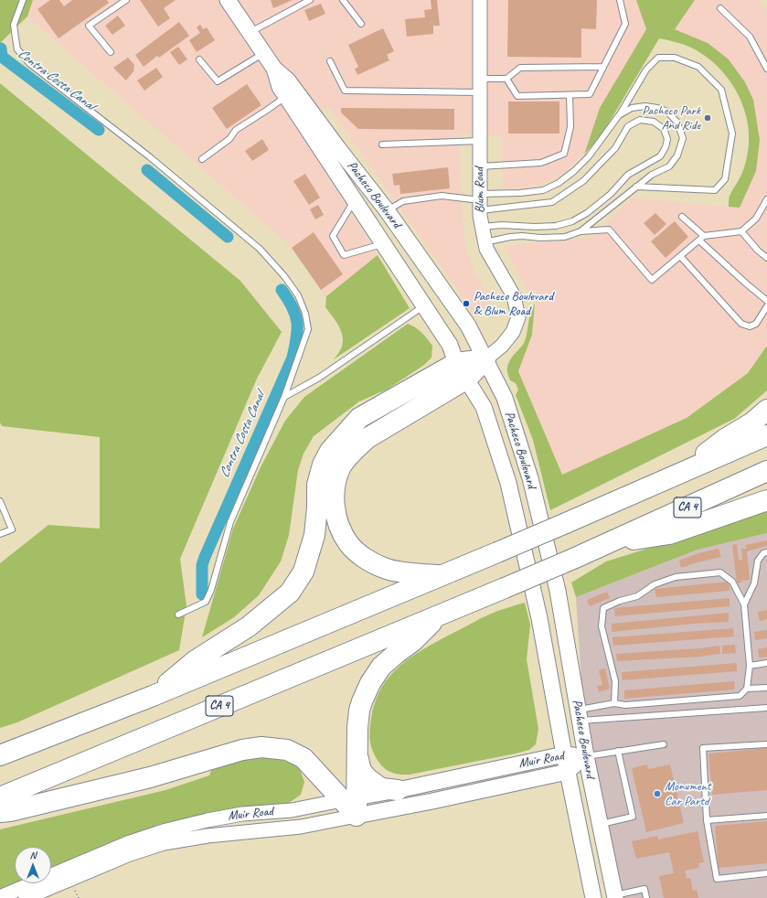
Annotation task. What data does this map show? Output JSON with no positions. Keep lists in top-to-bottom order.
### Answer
{
  "streets": {
    "highway": ["CA 4"],
    "main road": ["Pacheco Boulevard", "Muir Road"],
    "street": ["Blum Road"]
  },
  "crossings": [
    ["Blum Road", "Pacheco Boulevard"],
    ["Pacheco Boulevard", "Muir Road"]
  ],
  "water": ["Contra Costa Canal"],
  "places": ["Pacheco Park And Ride", "Pacheco Boulevard & Blum Road", "Monument Car Partd"],
  "north": "top"
}
